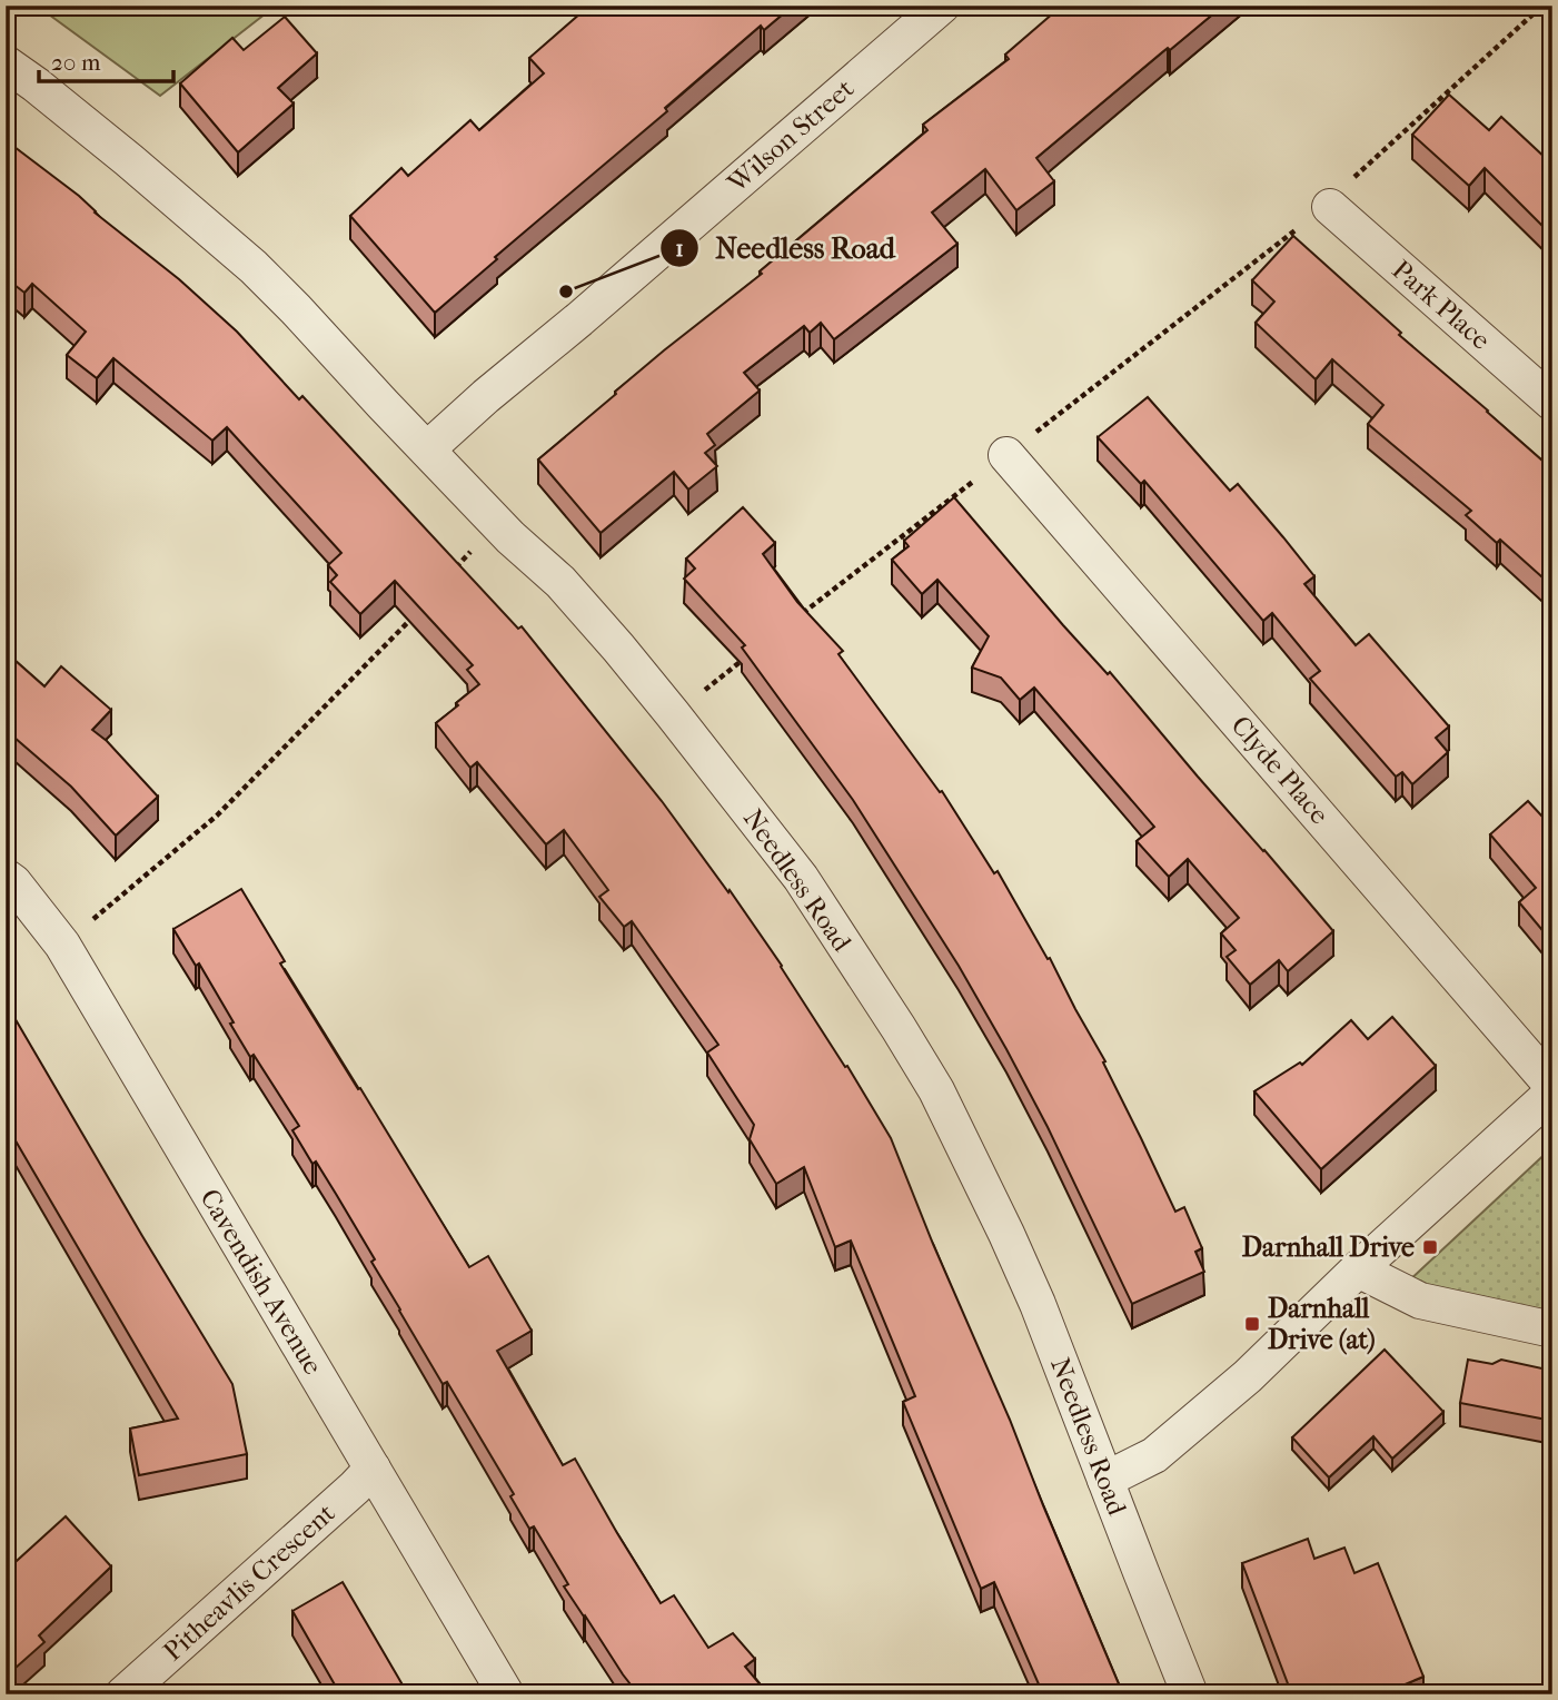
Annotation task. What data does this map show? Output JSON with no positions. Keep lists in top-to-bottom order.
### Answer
{
  "streets": {
    "street": [
      "Wilson Street",
      "Park Place",
      "Clyde Place",
      "Needless Road",
      "Cavendish Avenue",
      "Pitheavlis Crescent"
    ]
  },
  "crossings": [
    ["Wilson Street", "Needless Road"],
    ["Cavendish Avenue", "Pitheavlis Crescent"]
  ],
  "places": {
    "other": ["Needless Road"],
    "transit": ["Darnhall Drive", "Darnhall Drive (at)"]
  },
  "scale_bar": "20 m"
}
